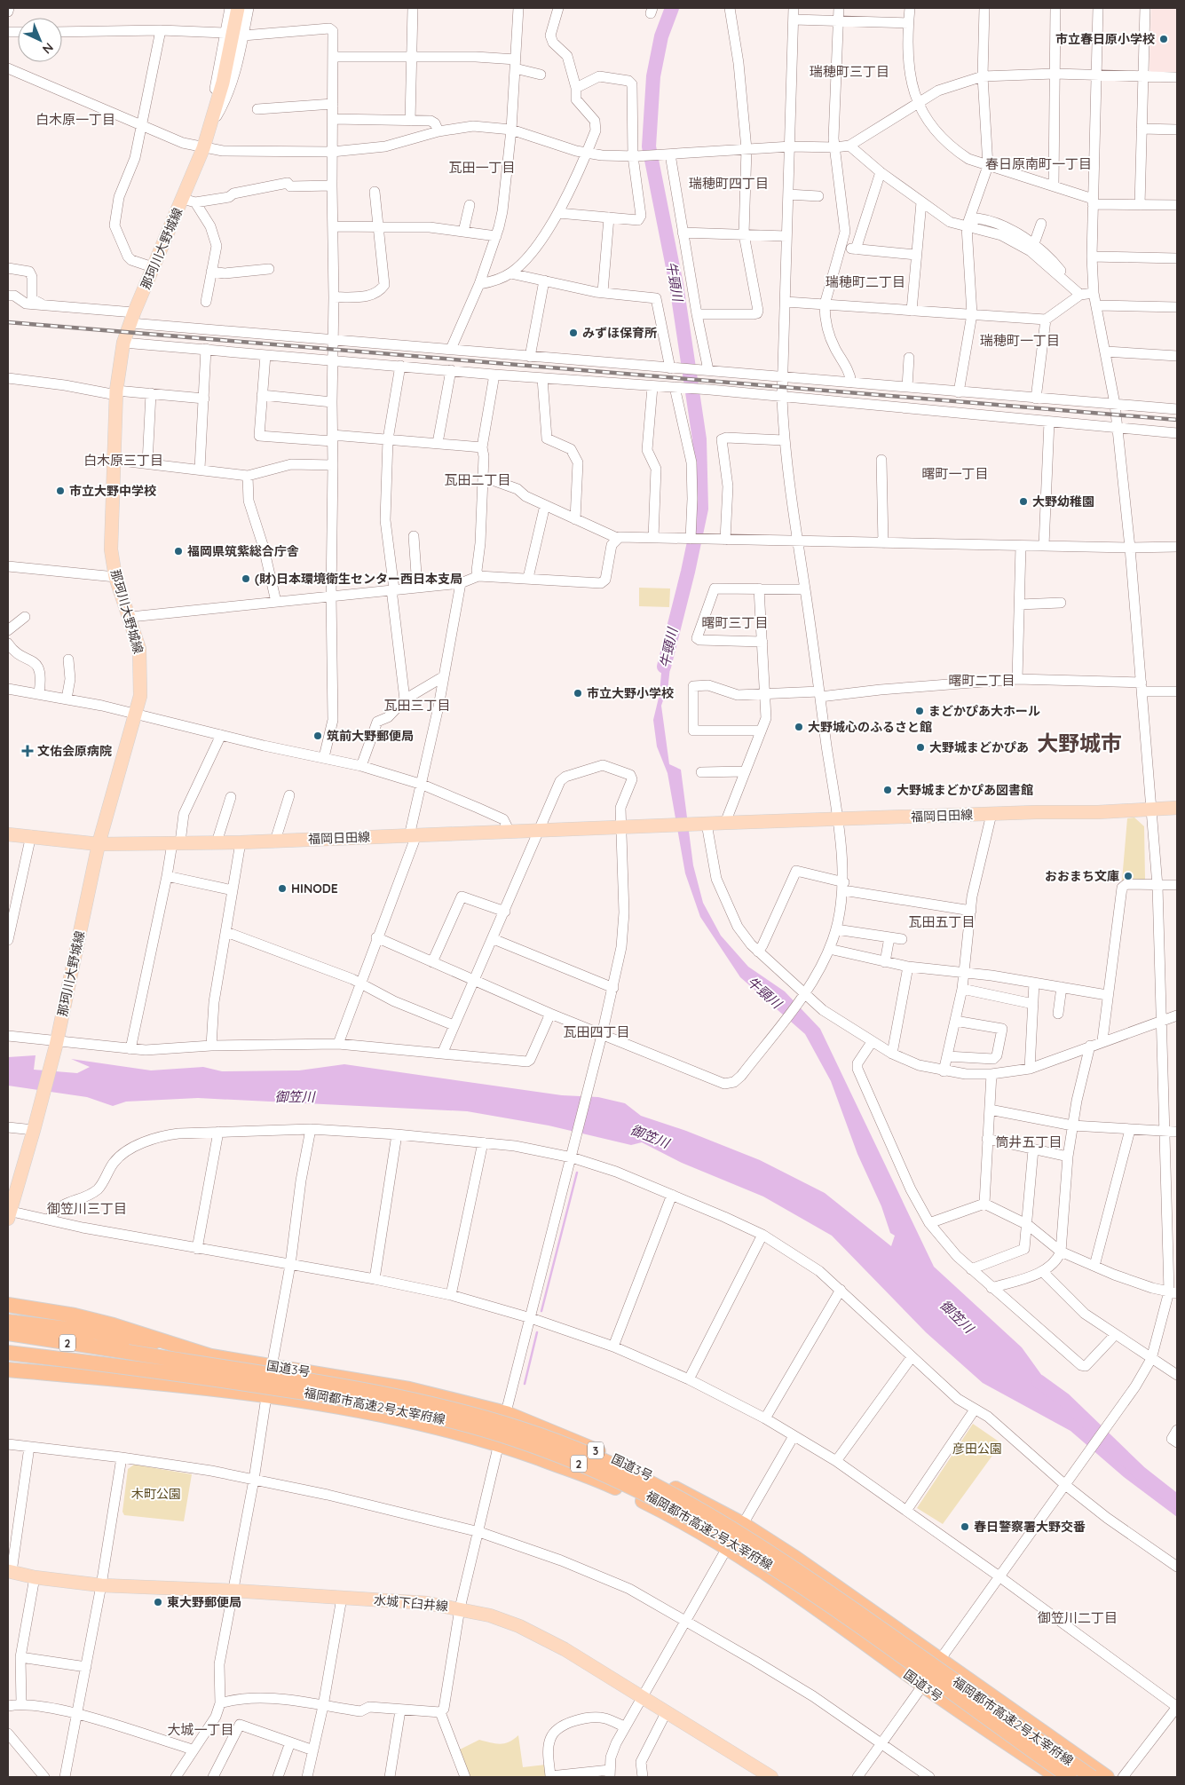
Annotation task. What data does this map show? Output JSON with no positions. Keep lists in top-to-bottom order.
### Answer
{
  "streets": {
    "highway": [
      "2",
      "国道3号",
      "福岡都市高速2号太宰府線",
      "3"
    ],
    "main road": ["那珂川大野城線", "福岡日田線", "水城下臼井線"]
  },
  "crossings": [
    ["那珂川大野城線", "福岡日田線"],
    ["2", "福岡都市高速2号太宰府線"]
  ],
  "districts": [
    "瑞穂町三丁目",
    "白木原一丁目",
    "春日原南町一丁目",
    "瓦田一丁目",
    "瑞穂町四丁目",
    "瑞穂町二丁目",
    "瑞穂町一丁目",
    "白木原三丁目",
    "曙町一丁目",
    "瓦田二丁目",
    "曙町三丁目",
    "曙町二丁目",
    "瓦田三丁目",
    "大野城市",
    "瓦田五丁目",
    "瓦田四丁目",
    "筒井五丁目",
    "御笠川三丁目",
    "御笠川二丁目",
    "大城一丁目"
  ],
  "water": ["牛頸川", "御笠川"],
  "parks": ["彦田公園", "木町公園"],
  "places": {
    "other": [
      "市立春日原小学校",
      "みずほ保育所",
      "市立大野中学校",
      "大野幼稚園",
      "福岡県筑紫総合庁舎",
      "(財)日本環境衛生センター西日本支局",
      "市立大野小学校",
      "まどかぴあ大ホール",
      "大野城心のふるさと館",
      "筑前大野郵便局",
      "大野城まどかぴあ",
      "大野城まどかぴあ図書館",
      "おおまち文庫",
      "HINODE",
      "春日警察署大野交番",
      "東大野郵便局"
    ],
    "health": ["文佑会原病院"]
  },
  "north": "bottom right"
}
